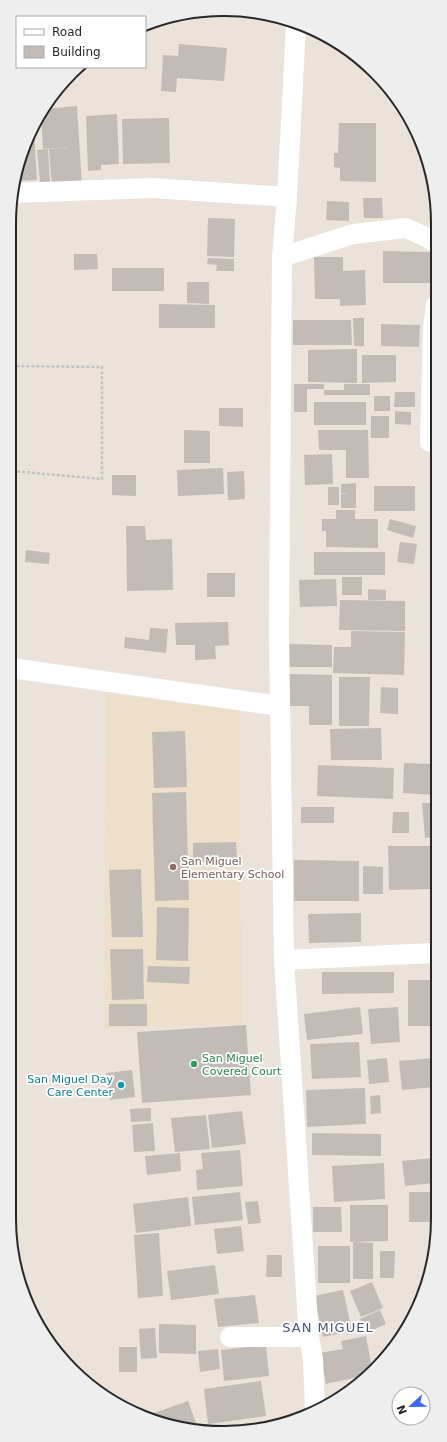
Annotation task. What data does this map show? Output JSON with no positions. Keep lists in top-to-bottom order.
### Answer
{
  "districts": ["SAN MIGUEL"],
  "places": ["San Miguel Elementary School", "San Miguel Covered Court", "San Miguel Day Care Center"],
  "legend": ["Road", "Building"],
  "north": "left"
}
